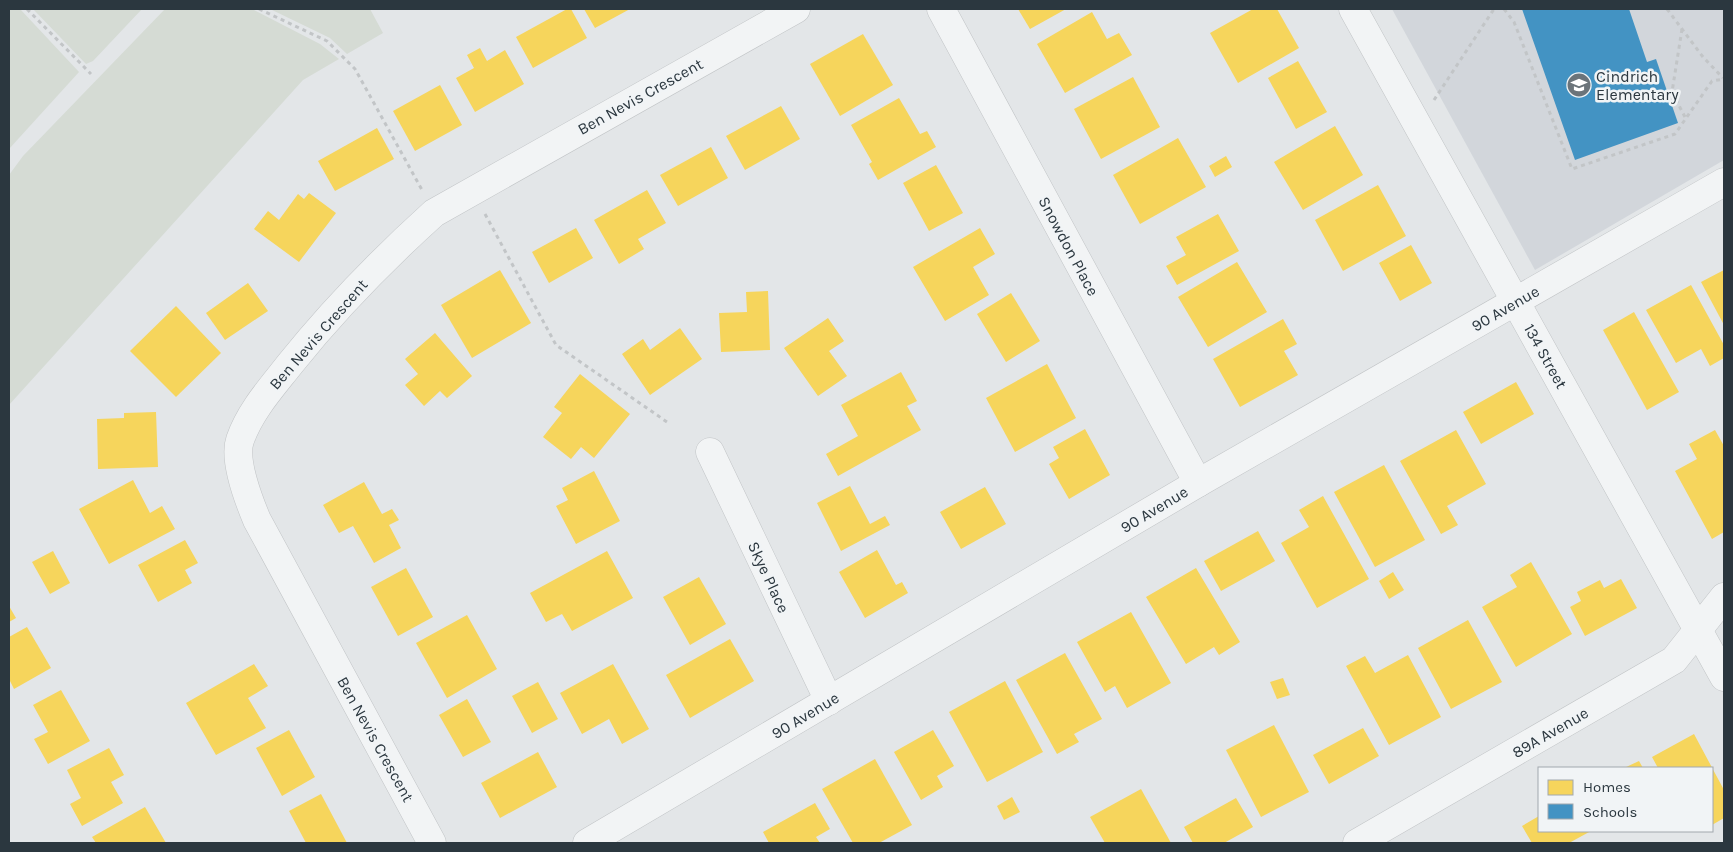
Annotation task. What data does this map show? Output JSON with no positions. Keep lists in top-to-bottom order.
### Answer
{
  "streets": {
    "street": [
      "Ben Nevis Crescent",
      "Snowdon Place",
      "90 Avenue",
      "134 Street",
      "Skye Place",
      "89A Avenue"
    ]
  },
  "crossings": [
    ["Snowdon Place", "90 Avenue"],
    ["90 Avenue", "134 Street"],
    ["90 Avenue", "Skye Place"],
    ["134 Street", "89A Avenue"]
  ],
  "places": {
    "school or university": ["Cindrich Elementary"]
  },
  "legend": ["Homes", "Schools"]
}
